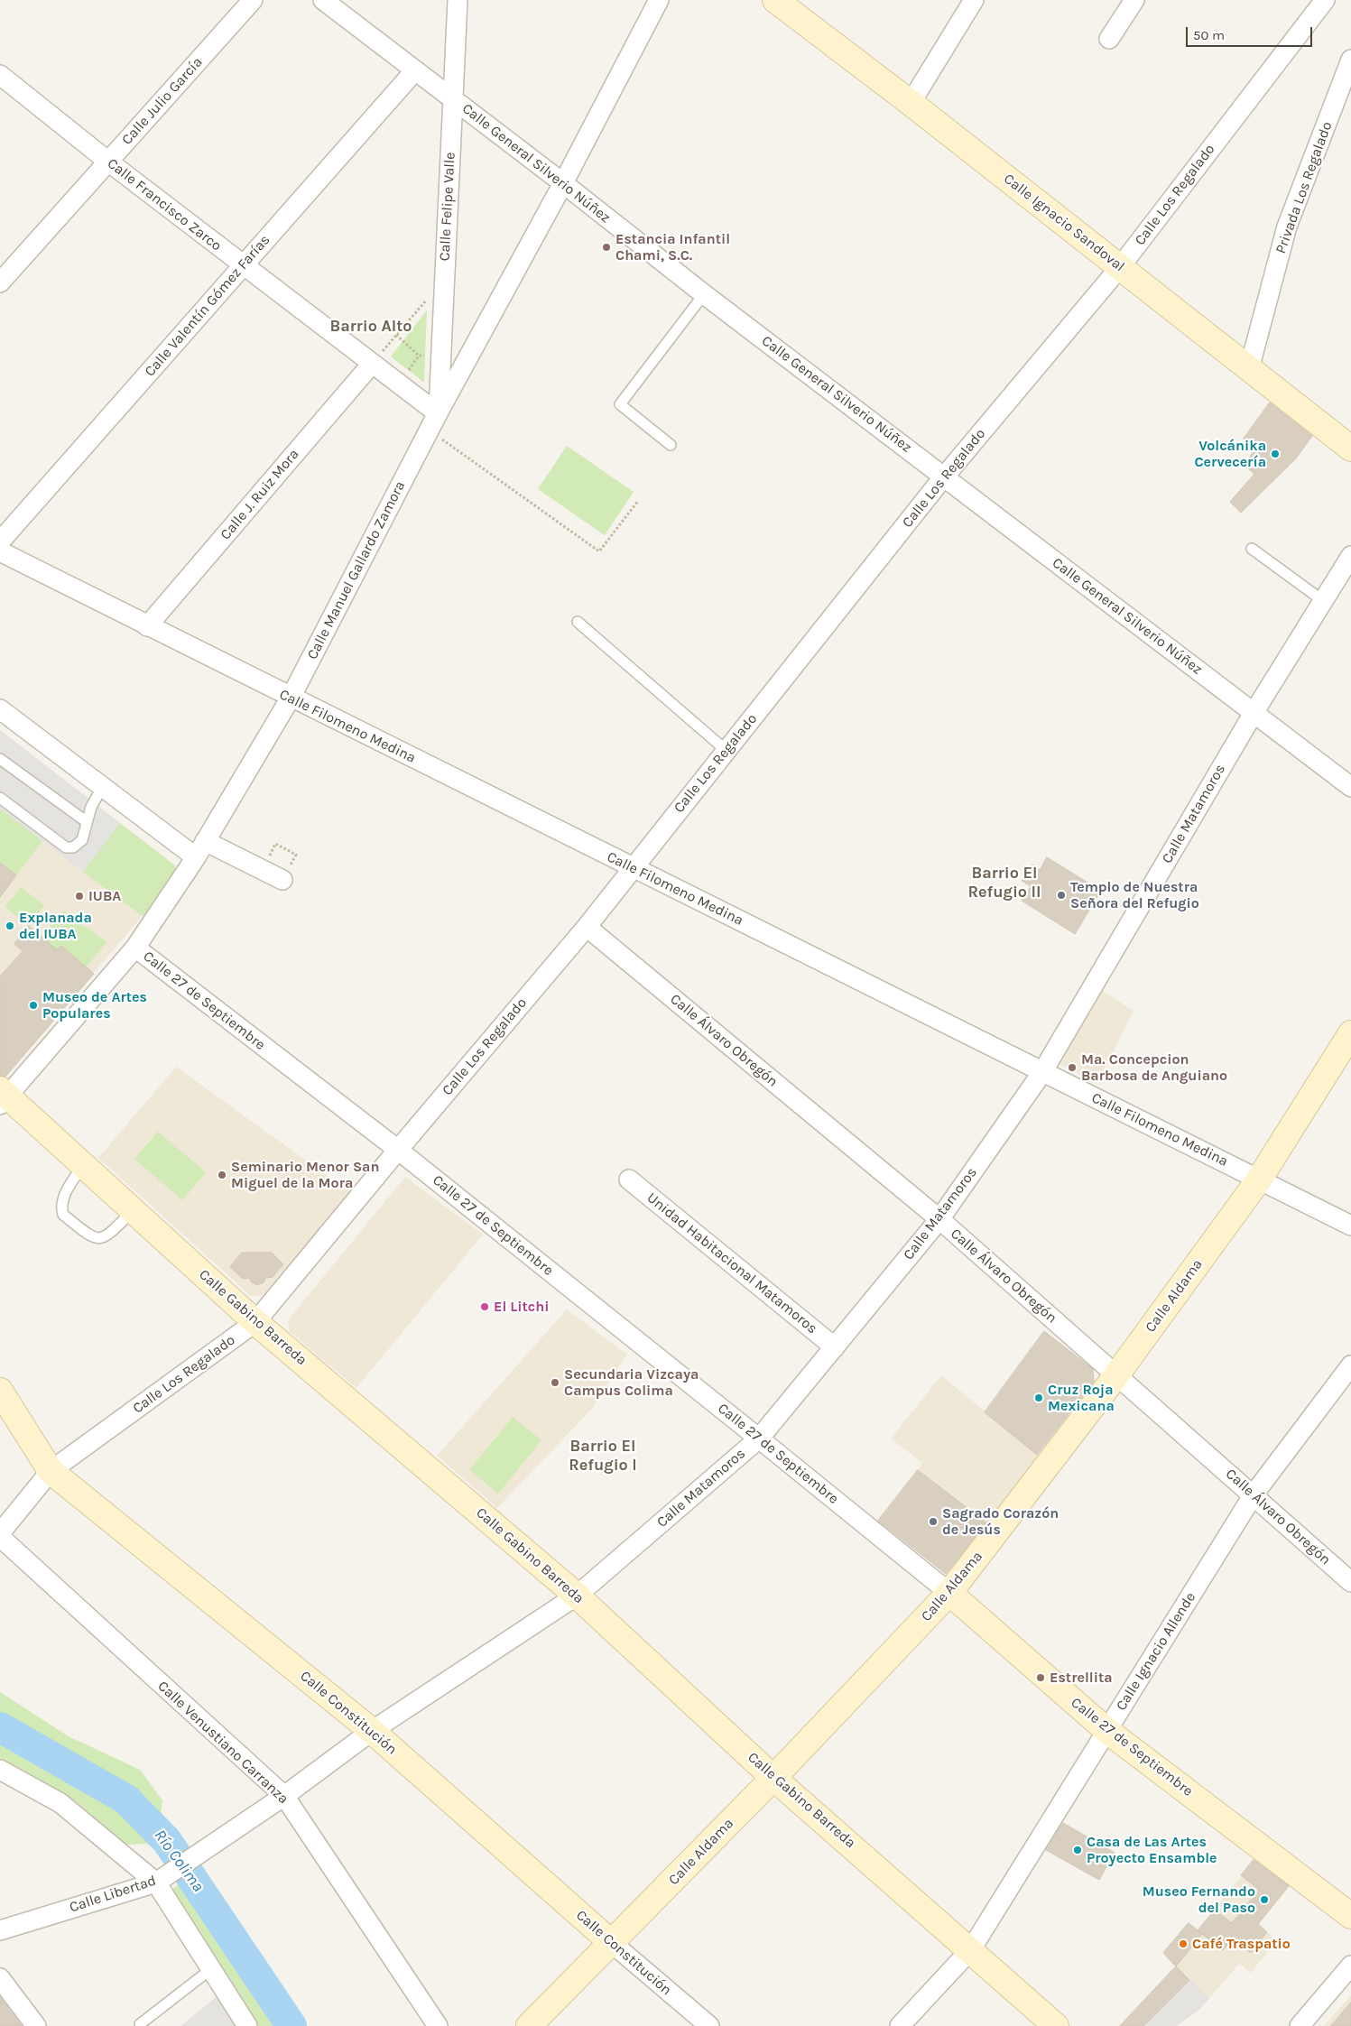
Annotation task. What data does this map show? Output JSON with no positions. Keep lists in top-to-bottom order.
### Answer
{
  "streets": {
    "street": [
      "Calle Julio García",
      "Calle General Silverio Núñez",
      "Privada Los Regalado",
      "Calle Los Regalado",
      "Calle Francisco Zarco",
      "Calle Felipe Valle",
      "Calle Ignacio Sandoval",
      "Calle Valentín Gómez Farías",
      "Calle J. Ruiz Mora",
      "Calle Manuel Gallardo Zamora",
      "Calle Filomeno Medina",
      "Calle Matamoros",
      "Calle 27 de Septiembre",
      "Calle Álvaro Obregón",
      "Unidad Habitacional Matamoros",
      "Calle Aldama",
      "Calle Gabino Barreda",
      "Calle Ignacio Allende",
      "Calle Constitución",
      "Calle Venustiano Carranza",
      "Calle Libertad"
    ]
  },
  "crossings": [
    ["Calle Julio García", "Calle Francisco Zarco"],
    ["Calle General Silverio Núñez", "Calle Los Regalado"],
    ["Calle General Silverio Núñez", "Calle Felipe Valle"],
    ["Calle General Silverio Núñez", "Calle Valentín Gómez Farías"],
    ["Calle General Silverio Núñez", "Calle Manuel Gallardo Zamora"],
    ["Calle General Silverio Núñez", "Calle Matamoros"],
    ["Privada Los Regalado", "Calle Ignacio Sandoval"],
    ["Calle Los Regalado", "Calle Ignacio Sandoval"],
    ["Calle Los Regalado", "Calle Filomeno Medina"],
    ["Calle Los Regalado", "Calle 27 de Septiembre"],
    ["Calle Los Regalado", "Calle Álvaro Obregón"],
    ["Calle Los Regalado", "Calle Gabino Barreda"],
    ["Calle Los Regalado", "Calle Constitución"],
    ["Calle Los Regalado", "Calle Venustiano Carranza"],
    ["Calle Francisco Zarco", "Calle Felipe Valle"],
    ["Calle Francisco Zarco", "Calle Valentín Gómez Farías"],
    ["Calle Francisco Zarco", "Calle J. Ruiz Mora"],
    ["Calle Francisco Zarco", "Calle Manuel Gallardo Zamora"],
    ["Calle Felipe Valle", "Calle Manuel Gallardo Zamora"],
    ["Calle J. Ruiz Mora", "Calle Filomeno Medina"],
    ["Calle Manuel Gallardo Zamora", "Calle Filomeno Medina"],
    ["Calle Manuel Gallardo Zamora", "Calle 27 de Septiembre"],
    ["Calle Manuel Gallardo Zamora", "Calle Gabino Barreda"],
    ["Calle Filomeno Medina", "Calle Matamoros"],
    ["Calle Filomeno Medina", "Calle Aldama"],
    ["Calle Matamoros", "Calle 27 de Septiembre"],
    ["Calle Matamoros", "Calle Álvaro Obregón"],
    ["Calle Matamoros", "Unidad Habitacional Matamoros"],
    ["Calle Matamoros", "Calle Gabino Barreda"],
    ["Calle Matamoros", "Calle Constitución"],
    ["Calle Matamoros", "Calle Libertad"],
    ["Calle 27 de Septiembre", "Calle Aldama"],
    ["Calle 27 de Septiembre", "Calle Ignacio Allende"],
    ["Calle Álvaro Obregón", "Calle Aldama"],
    ["Calle Álvaro Obregón", "Calle Ignacio Allende"],
    ["Calle Aldama", "Calle Gabino Barreda"],
    ["Calle Aldama", "Calle Constitución"],
    ["Calle Gabino Barreda", "Calle Ignacio Allende"],
    ["Calle Constitución", "Calle Libertad"],
    ["Calle Venustiano Carranza", "Calle Libertad"]
  ],
  "districts": ["Barrio Alto", "Barrio El Refugio II", "Barrio El Refugio I"],
  "water": ["Río Colima"],
  "places": [
    "Estancia Infantil Chami, S.C.",
    "Volcánika Cervecería",
    "Templo de Nuestra Señora del Refugio",
    "IUBA",
    "Explanada del IUBA",
    "Museo de Artes Populares",
    "Ma. Concepcion Barbosa de Anguiano",
    "Seminario Menor San Miguel de la Mora",
    "El Litchi",
    "Secundaria Vizcaya Campus Colima",
    "Cruz Roja Mexicana",
    "Sagrado Corazón de Jesús",
    "Estrellita",
    "Casa de Las Artes Proyecto Ensamble",
    "Museo Fernando del Paso",
    "Café Traspatio"
  ],
  "scale_bar": "50 m"
}
